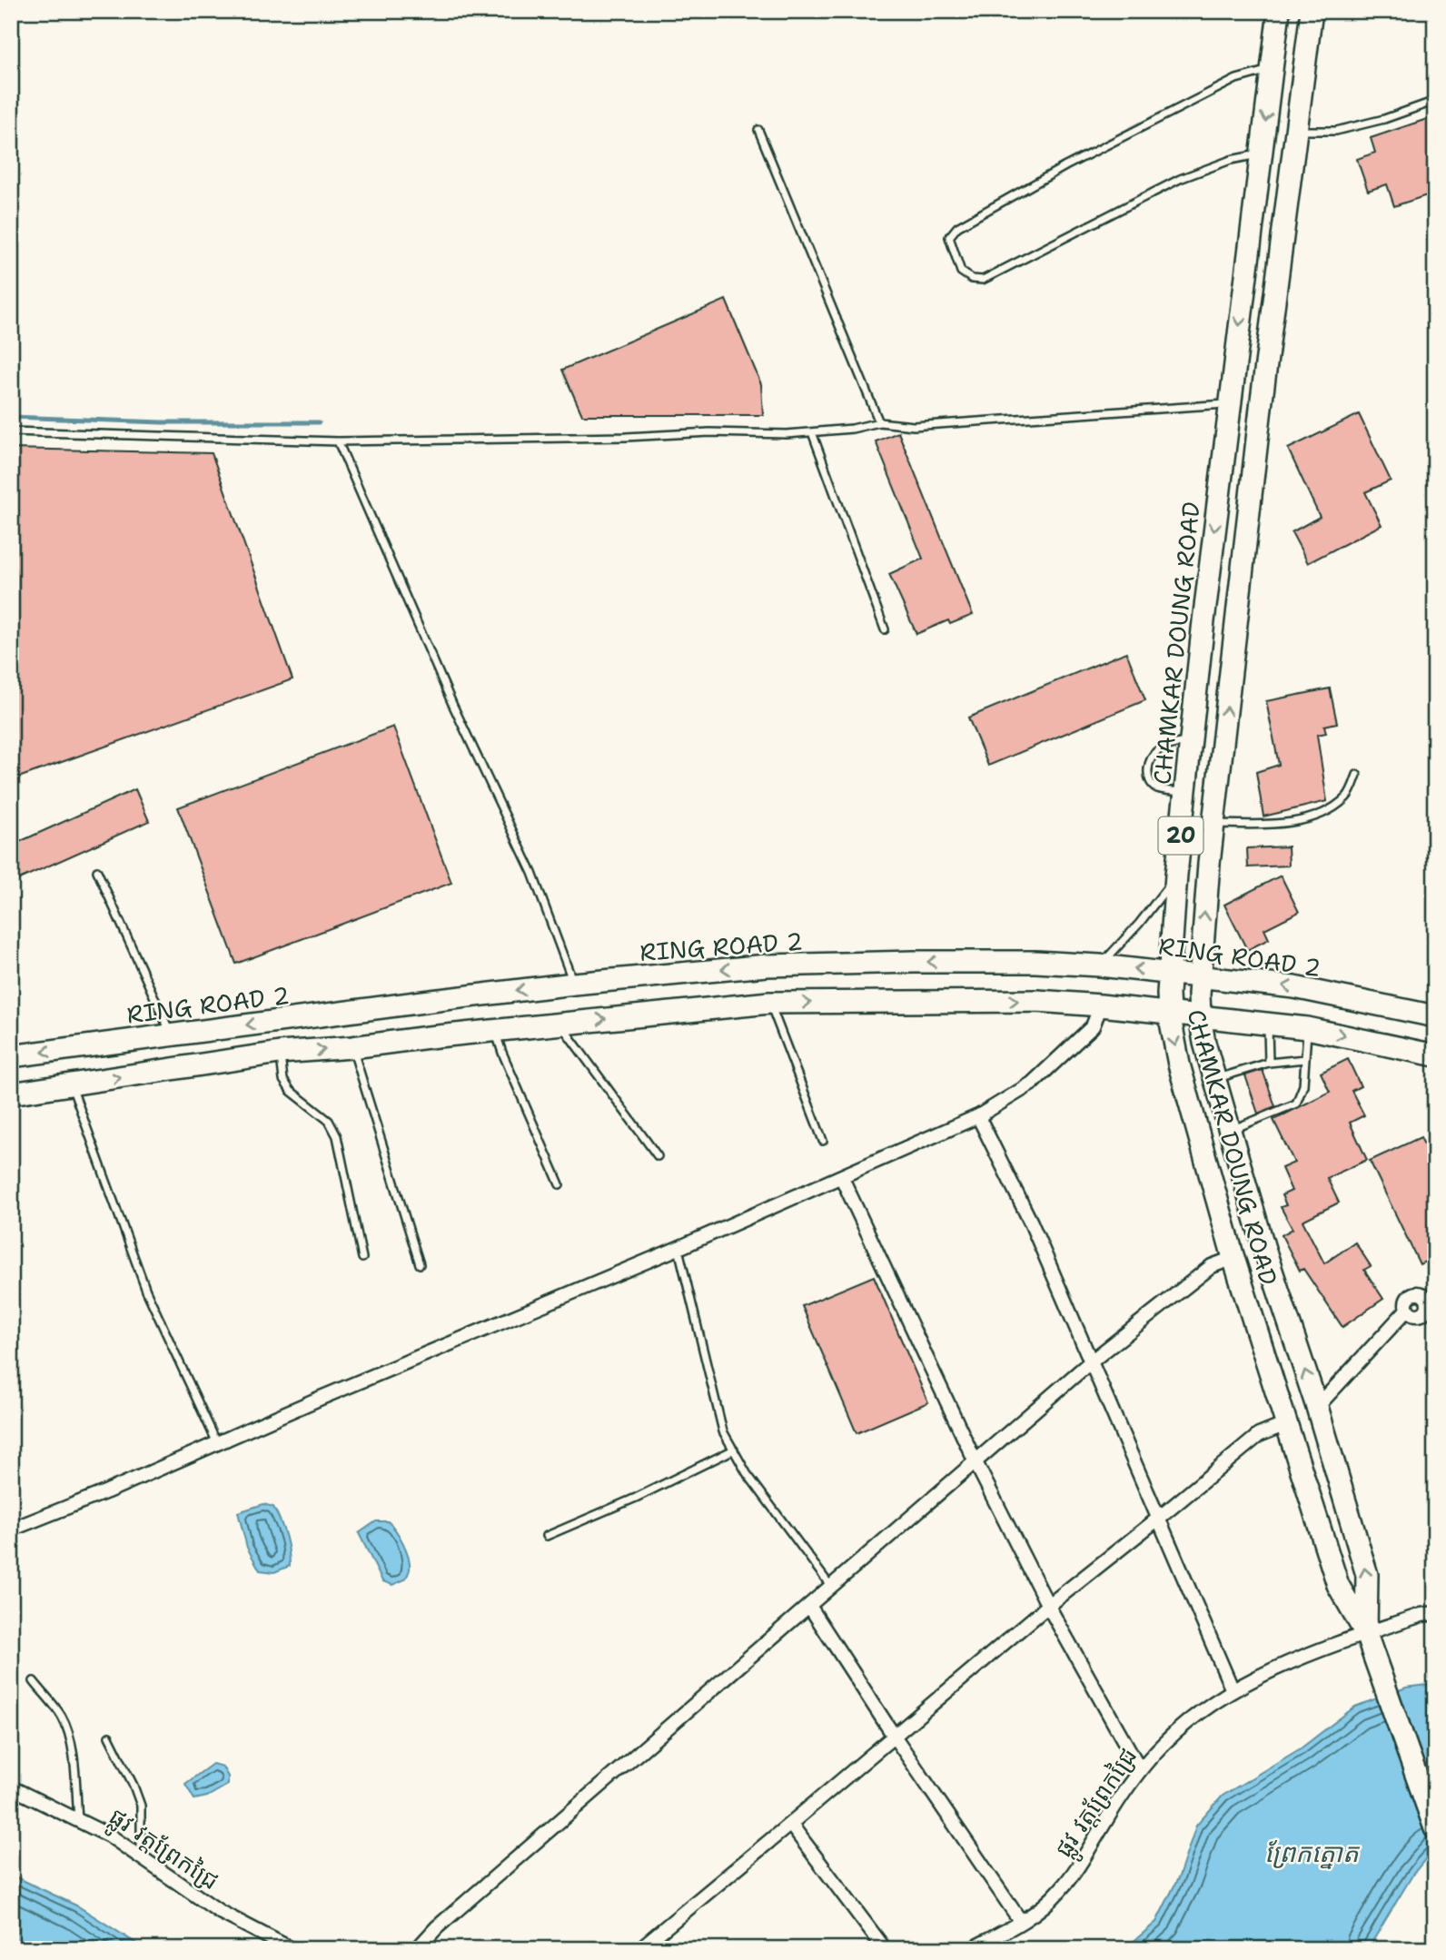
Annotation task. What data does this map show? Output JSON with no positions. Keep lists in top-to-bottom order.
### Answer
{
  "streets": {
    "main road": ["CHAMKAR DOUNG ROAD", "20", "RING ROAD 2"],
    "street": ["ផ្លូវ វត្តព្រែកជ្រៃ"]
  },
  "crossings": [
    ["CHAMKAR DOUNG ROAD", "RING ROAD 2"],
    ["CHAMKAR DOUNG ROAD", "ផ្លូវ វត្តព្រែកជ្រៃ"]
  ],
  "water": ["ព្រែកត្នោត"]
}
